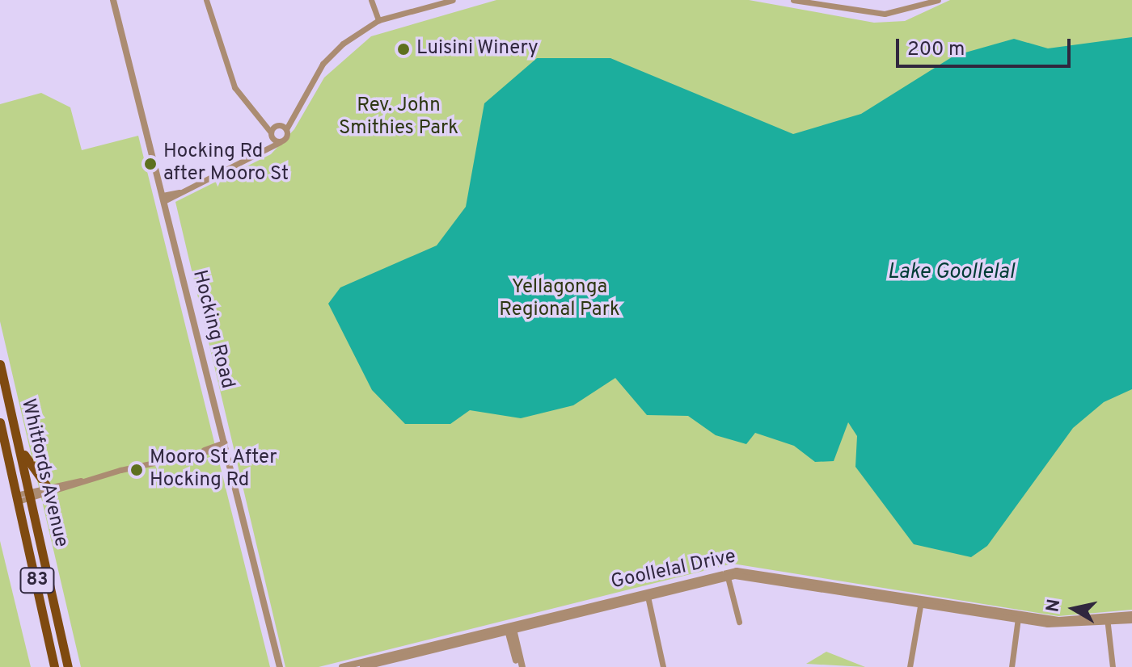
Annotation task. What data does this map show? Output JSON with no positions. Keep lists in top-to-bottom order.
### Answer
{
  "streets": {
    "main road": ["Whitfords Avenue", "83"],
    "street": ["Hocking Road", "Goollelal Drive"]
  },
  "water": ["Lake Goollelal"],
  "parks": ["Rev. John Smithies Park", "Yellagonga Regional Park"],
  "places": ["Luisini Winery", "Hocking Rd after Mooro St", "Mooro St After Hocking Rd"],
  "scale_bar": "200 m",
  "north": "left"
}
